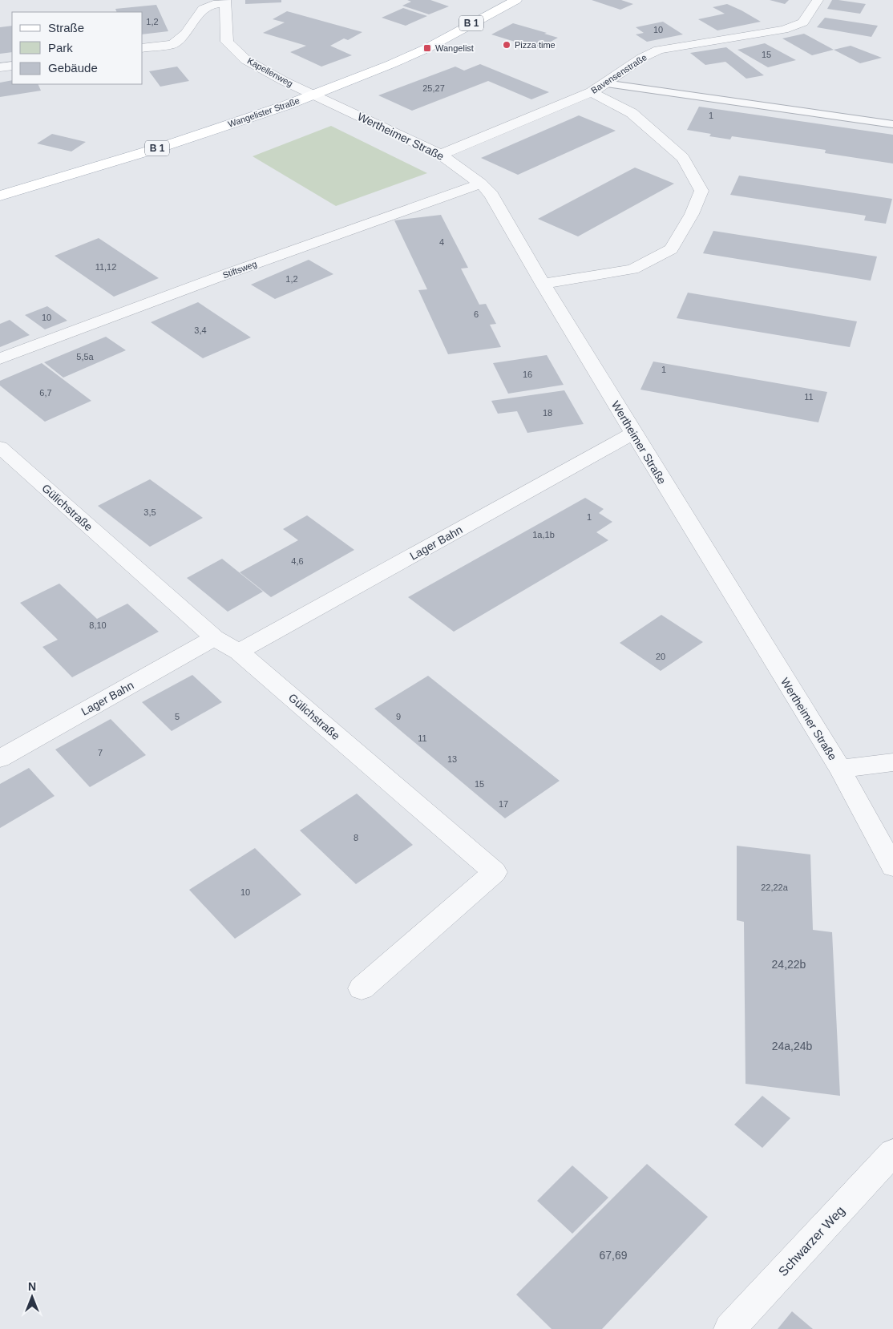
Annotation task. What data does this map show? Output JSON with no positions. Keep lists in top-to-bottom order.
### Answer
{
  "streets": {
    "main road": ["B 1", "Wangelister Straße"],
    "street": [
      "Kapellenweg",
      "Bavensenstraße",
      "Wertheimer Straße",
      "Stiftsweg",
      "Gülichstraße",
      "Lager Bahn",
      "Schwarzer Weg"
    ]
  },
  "crossings": [
    ["Kapellenweg", "Wangelister Straße"],
    ["Kapellenweg", "Wertheimer Straße"],
    ["Bavensenstraße", "Wertheimer Straße"],
    ["Wangelister Straße", "Wertheimer Straße"],
    ["Wertheimer Straße", "Stiftsweg"],
    ["Wertheimer Straße", "Lager Bahn"],
    ["Gülichstraße", "Lager Bahn"]
  ],
  "places": {
    "other": ["Pizza time"],
    "transit": ["Wangelist"]
  },
  "house_numbers": [
    "1,2",
    "10",
    "15",
    "25,27",
    "1",
    "4",
    "11,12",
    "1,2",
    "6",
    "10",
    "3,4",
    "5,5a",
    "1",
    "16",
    "6,7",
    "11",
    "18",
    "3,5",
    "1",
    "1a,1b",
    "4,6",
    "8,10",
    "20",
    "5",
    "9",
    "11",
    "7",
    "13",
    "15",
    "17",
    "8",
    "22,22a",
    "10",
    "24,22b",
    "24a,24b",
    "67,69"
  ],
  "legend": ["Straße", "Park", "Gebäude"],
  "north": "top"
}
